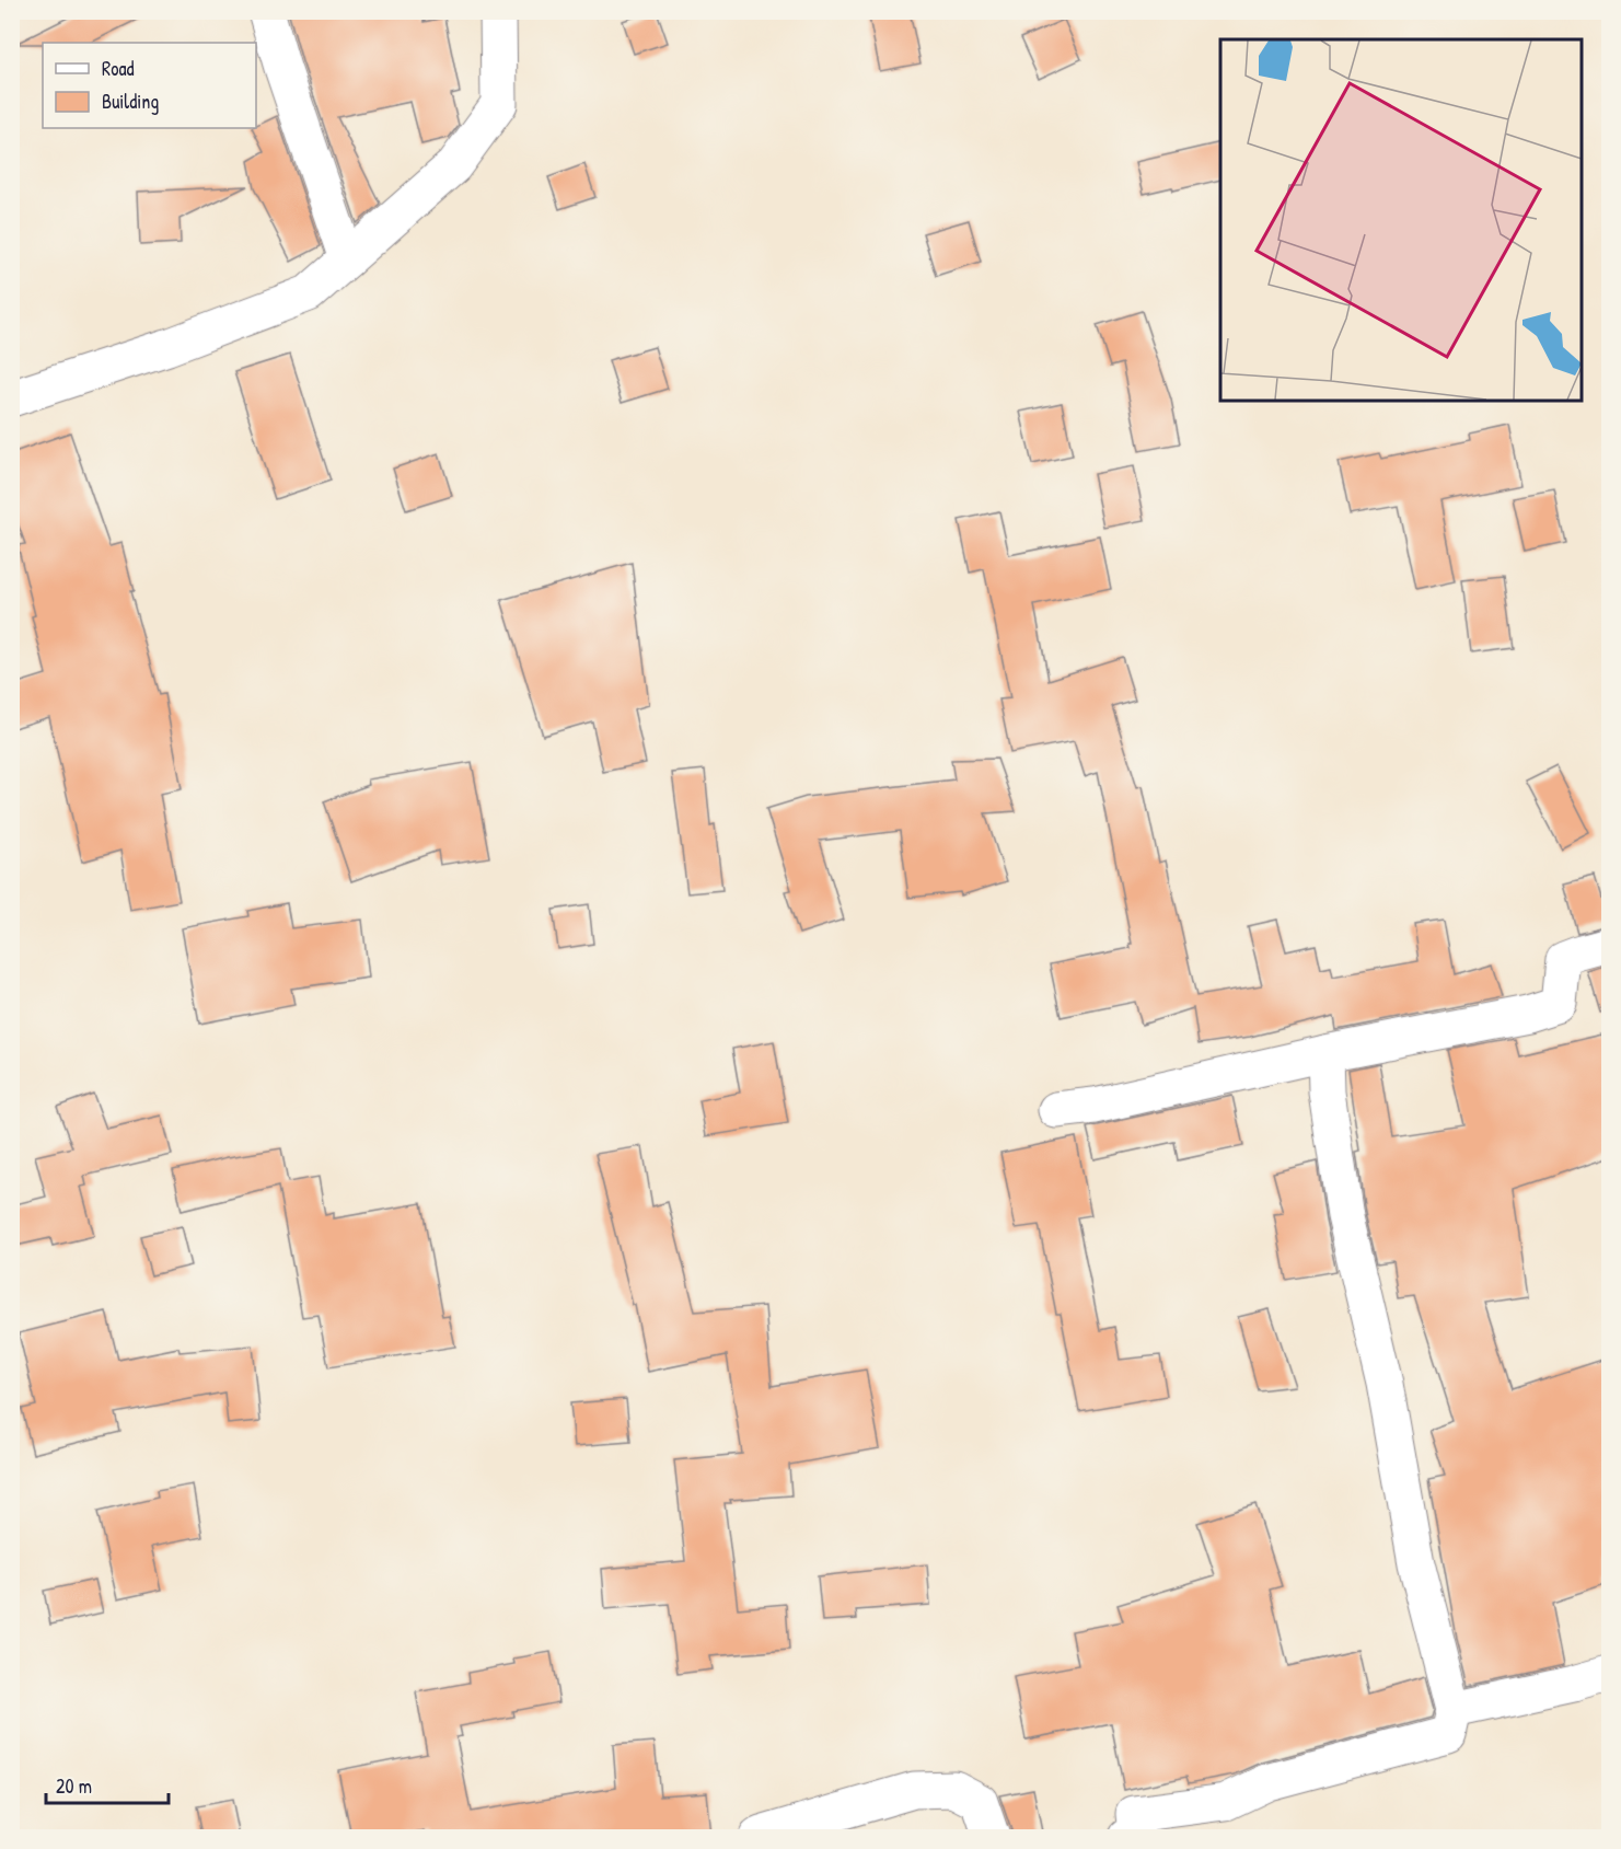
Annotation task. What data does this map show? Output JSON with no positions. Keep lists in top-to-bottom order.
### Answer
{
  "legend": ["Road", "Building"],
  "scale_bar": "20 m"
}
